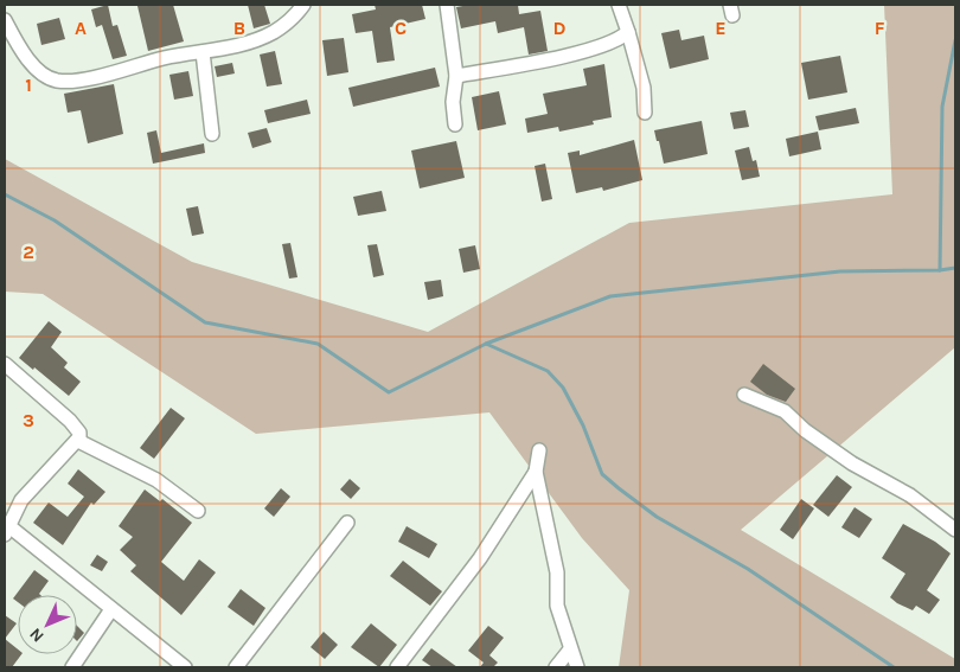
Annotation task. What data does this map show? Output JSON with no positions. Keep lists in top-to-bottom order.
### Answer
{
  "north": "bottom left",
  "grid": {
    "columns": [
      "A",
      "B",
      "C",
      "D",
      "E",
      "F"
    ],
    "rows": ["1", "2", "3"]
  }
}
